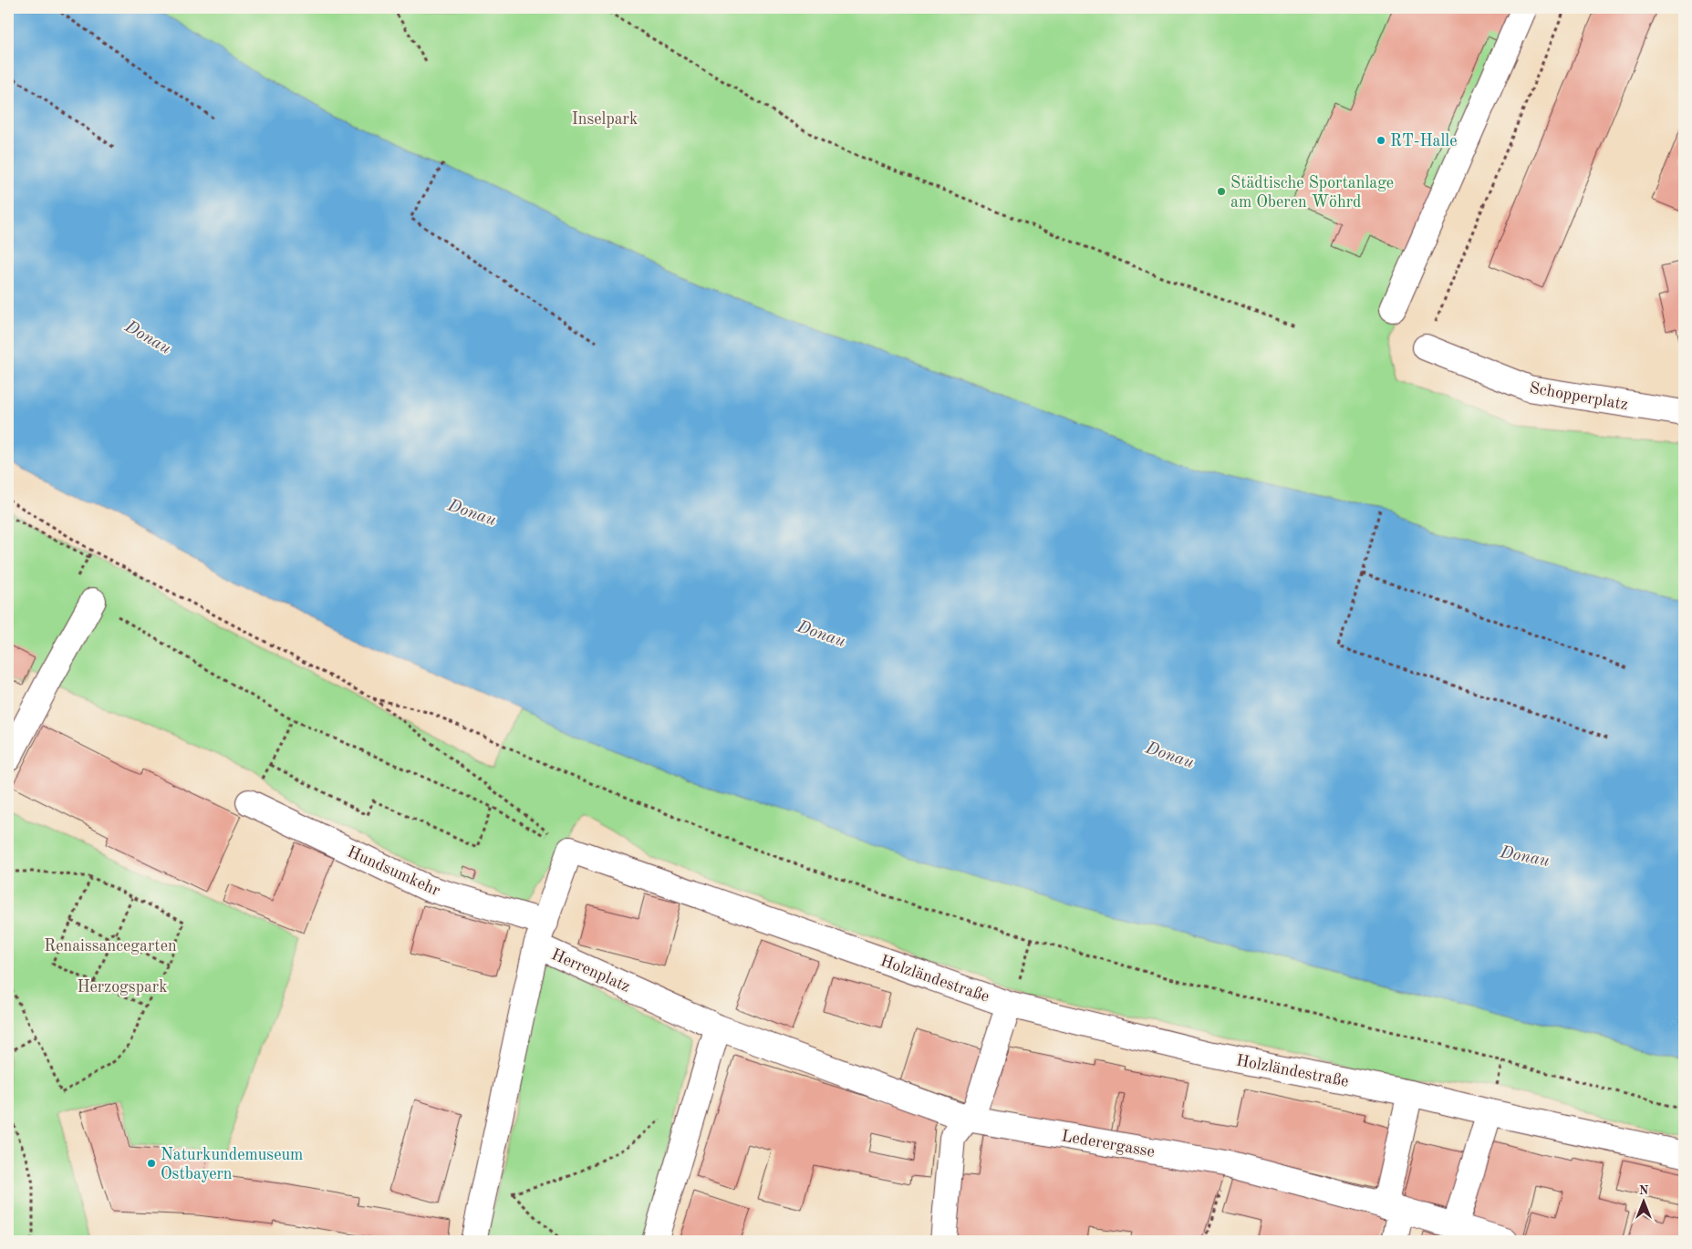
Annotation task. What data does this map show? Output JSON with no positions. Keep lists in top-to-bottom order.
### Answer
{
  "streets": {
    "street": [
      "Schopperplatz",
      "Hundsumkehr",
      "Herrenplatz",
      "Holzländestraße",
      "Lederergasse"
    ]
  },
  "crossings": [
    ["Herrenplatz", "Lederergasse"]
  ],
  "water": ["Donau"],
  "parks": ["Inselpark", "Renaissancegarten", "Herzogspark"],
  "places": ["RT-Halle", "Städtische Sportanlage am Oberen Wöhrd", "Naturkundemuseum Ostbayern"],
  "north": "top"
}
